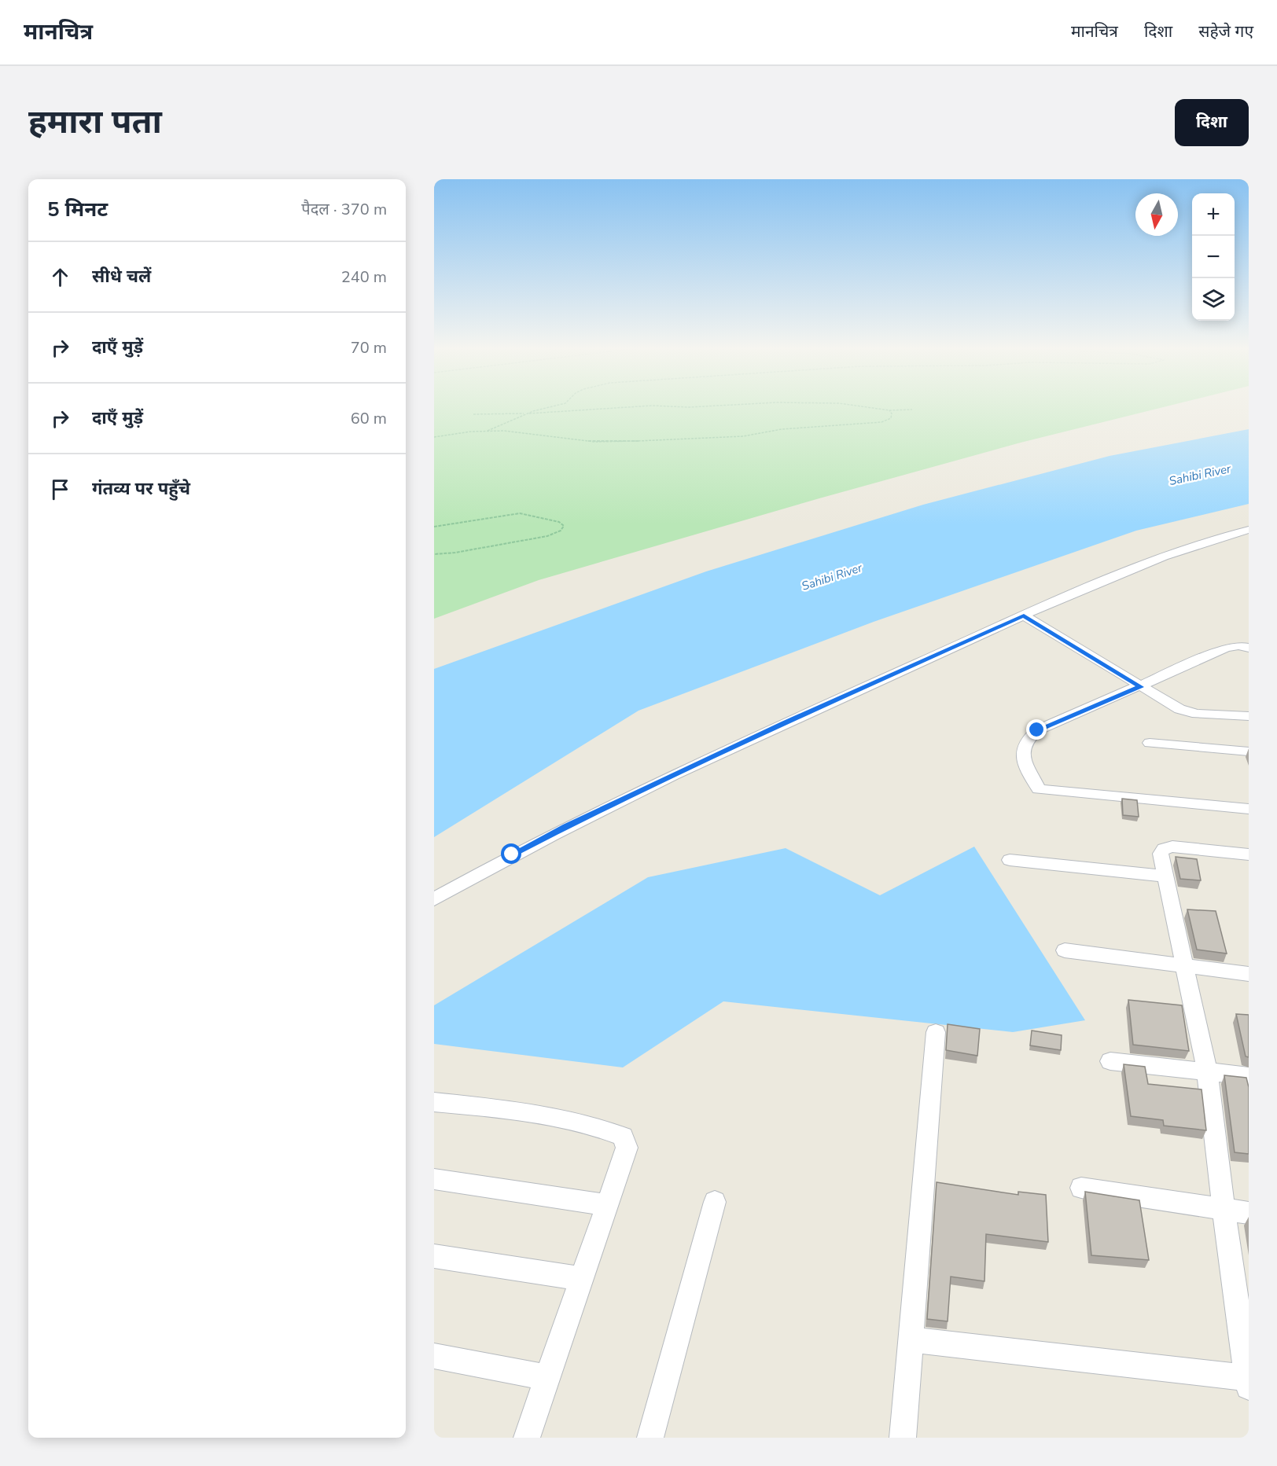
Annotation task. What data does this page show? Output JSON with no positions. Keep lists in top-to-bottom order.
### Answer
{
  "water": ["Sahibi River"],
  "north": "bottom",
  "page": {
    "header": "मानचित्र",
    "nav": ["मानचित्र", "दिशा", "सहेजे गए"],
    "buttons": "दिशा",
    "title": "हमारा पता",
    "heading": ["5 मिनट", "पैदल · 370 m"],
    "map_buttons": ["+", "−"],
    "list": [
      ["सीधे चलें", "240 m"],
      ["दाएँ मुड़ें", "70 m"],
      ["दाएँ मुड़ें", "60 m"],
      "गंतव्य पर पहुँचे"
    ]
  }
}
